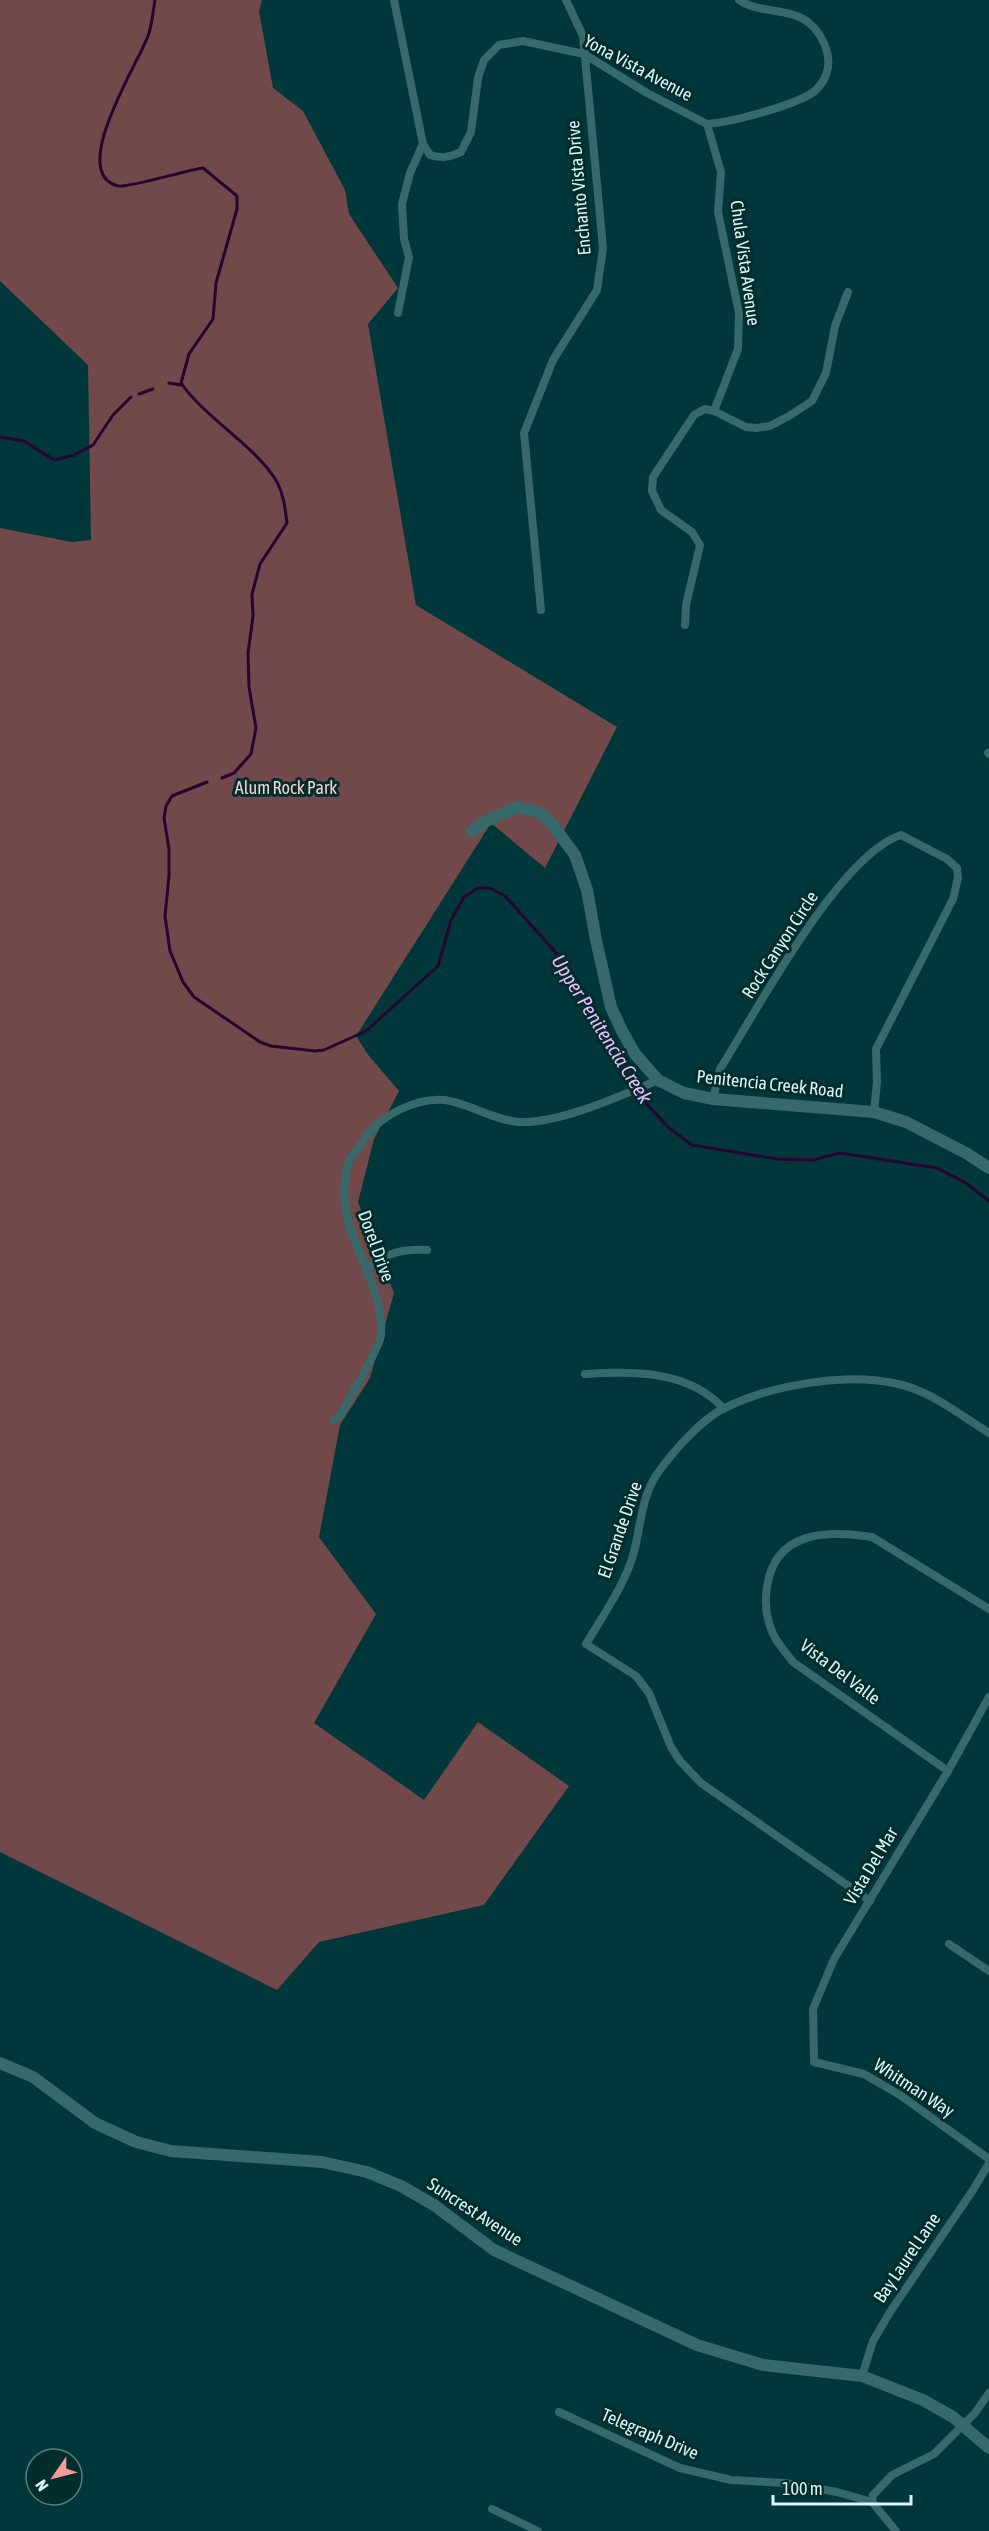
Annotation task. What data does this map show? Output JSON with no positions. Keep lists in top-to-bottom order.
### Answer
{
  "streets": {
    "street": [
      "Yona Vista Avenue",
      "Enchanto Vista Drive",
      "Chula Vista Avenue",
      "Rock Canyon Circle",
      "Penitencia Creek Road",
      "Dorel Drive",
      "El Grande Drive",
      "Vista Del Valle",
      "Vista Del Mar",
      "Whitman Way",
      "Suncrest Avenue",
      "Bay Laurel Lane",
      "Telegraph Drive"
    ]
  },
  "crossings": [
    ["Yona Vista Avenue", "Enchanto Vista Drive"],
    ["Yona Vista Avenue", "Chula Vista Avenue"],
    ["Rock Canyon Circle", "Penitencia Creek Road"],
    ["Penitencia Creek Road", "Dorel Drive"],
    ["El Grande Drive", "Vista Del Mar"],
    ["Vista Del Valle", "Vista Del Mar"],
    ["Vista Del Mar", "Whitman Way"],
    ["Whitman Way", "Bay Laurel Lane"],
    ["Suncrest Avenue", "Bay Laurel Lane"]
  ],
  "water": ["Upper Penitencia Creek"],
  "parks": ["Alum Rock Park"],
  "scale_bar": "100 m",
  "north": "bottom left"
}
